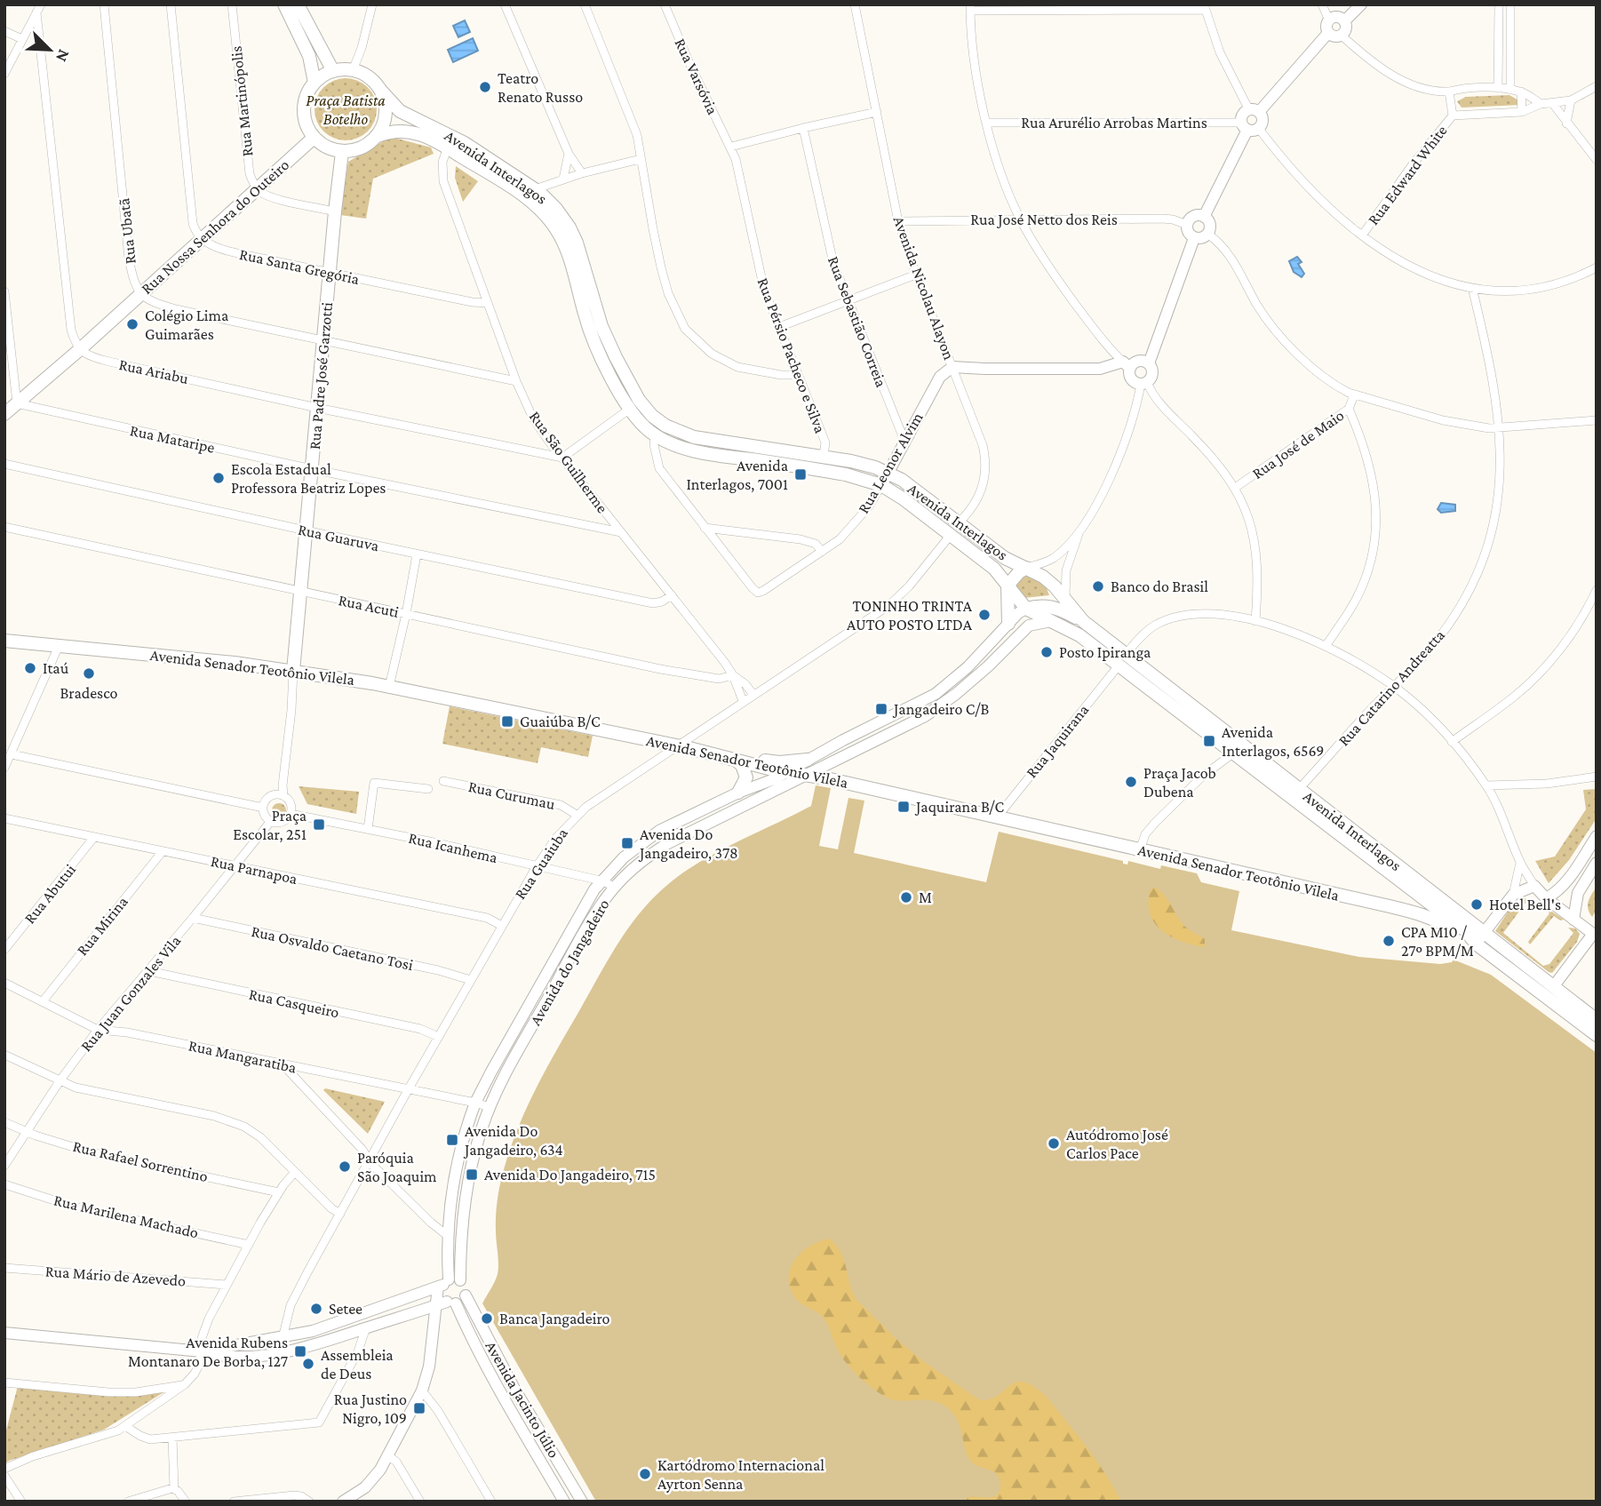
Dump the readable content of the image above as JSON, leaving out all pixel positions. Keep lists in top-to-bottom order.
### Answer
{
  "streets": {
    "main road": [
      "Avenida Interlagos",
      "Rua Nossa Senhora do Outeiro",
      "Rua Padre José Garzotti",
      "Avenida Senador Teotônio Vilela"
    ],
    "street": [
      "Rua Varsóvia",
      "Rua Martinópolis",
      "Rua Arurélio Arrobas Martins",
      "Rua Edward White",
      "Rua José Netto dos Reis",
      "Rua Ubatã",
      "Rua Santa Gregória",
      "Avenida Nicolau Alayon",
      "Rua Sebastião Correia",
      "Rua Pérsio Pacheco e Silva",
      "Rua Ariabu",
      "Rua Mataripe",
      "Rua José de Maio",
      "Rua São Guilherme",
      "Rua Leonor Alvim",
      "Rua Guaruva",
      "Rua Acuti",
      "Rua Catarino Andreatta",
      "Rua Jaquirana",
      "Rua Curumau",
      "Rua Icanhema",
      "Rua Guaiuba",
      "Rua Parnapoa",
      "Rua Abutui",
      "Rua Mirina",
      "Rua Osvaldo Caetano Tosi",
      "Avenida do Jangadeiro",
      "Rua Juan Gonzales Vila",
      "Rua Casqueiro",
      "Rua Mangaratiba",
      "Rua Rafael Sorrentino",
      "Rua Marilena Machado",
      "Rua Mário de Azevedo",
      "Avenida Jacinto Júlio"
    ]
  },
  "crossings": [
    ["Rua Varsóvia", "Rua Pérsio Pacheco e Silva"],
    ["Rua Martinópolis", "Rua Nossa Senhora do Outeiro"],
    ["Avenida Interlagos", "Rua Nossa Senhora do Outeiro"],
    ["Avenida Interlagos", "Avenida Nicolau Alayon"],
    ["Avenida Interlagos", "Rua Pérsio Pacheco e Silva"],
    ["Avenida Interlagos", "Rua Padre José Garzotti"],
    ["Avenida Interlagos", "Rua São Guilherme"],
    ["Avenida Interlagos", "Rua Leonor Alvim"],
    ["Avenida Interlagos", "Avenida Senador Teotônio Vilela"],
    ["Avenida Interlagos", "Rua Catarino Andreatta"],
    ["Avenida Interlagos", "Rua Jaquirana"],
    ["Avenida Interlagos", "Rua Guaiuba"],
    ["Avenida Interlagos", "Avenida do Jangadeiro"],
    ["Rua José Netto dos Reis", "Avenida Nicolau Alayon"],
    ["Rua Nossa Senhora do Outeiro", "Rua Ubatã"],
    ["Rua Nossa Senhora do Outeiro", "Rua Santa Gregória"],
    ["Rua Nossa Senhora do Outeiro", "Rua Ariabu"],
    ["Rua Nossa Senhora do Outeiro", "Rua Padre José Garzotti"],
    ["Rua Nossa Senhora do Outeiro", "Rua Mataripe"],
    ["Rua Santa Gregória", "Rua Padre José Garzotti"],
    ["Rua Santa Gregória", "Rua São Guilherme"],
    ["Avenida Nicolau Alayon", "Rua Leonor Alvim"],
    ["Rua Sebastião Correia", "Rua Leonor Alvim"],
    ["Rua Ariabu", "Rua Padre José Garzotti"],
    ["Rua Ariabu", "Rua São Guilherme"],
    ["Rua Padre José Garzotti", "Rua Mataripe"],
    ["Rua Padre José Garzotti", "Rua Guaruva"],
    ["Rua Padre José Garzotti", "Rua Acuti"],
    ["Rua Padre José Garzotti", "Avenida Senador Teotônio Vilela"],
    ["Rua Padre José Garzotti", "Rua Icanhema"],
    ["Rua Padre José Garzotti", "Rua Juan Gonzales Vila"],
    ["Rua Mataripe", "Rua São Guilherme"],
    ["Rua São Guilherme", "Rua Guaruva"],
    ["Rua São Guilherme", "Rua Acuti"],
    ["Rua São Guilherme", "Rua Guaiuba"],
    ["Avenida Senador Teotônio Vilela", "Rua Jaquirana"],
    ["Avenida Senador Teotônio Vilela", "Rua Guaiuba"],
    ["Avenida Senador Teotônio Vilela", "Avenida do Jangadeiro"],
    ["Rua Catarino Andreatta", "Rua Jaquirana"],
    ["Rua Curumau", "Rua Guaiuba"],
    ["Rua Icanhema", "Rua Guaiuba"],
    ["Rua Icanhema", "Avenida do Jangadeiro"],
    ["Rua Icanhema", "Rua Juan Gonzales Vila"],
    ["Rua Guaiuba", "Rua Parnapoa"],
    ["Rua Guaiuba", "Rua Osvaldo Caetano Tosi"],
    ["Rua Guaiuba", "Rua Casqueiro"],
    ["Rua Guaiuba", "Rua Mangaratiba"],
    ["Rua Parnapoa", "Rua Abutui"],
    ["Rua Parnapoa", "Rua Mirina"],
    ["Rua Parnapoa", "Rua Juan Gonzales Vila"],
    ["Rua Mirina", "Rua Mangaratiba"],
    ["Rua Osvaldo Caetano Tosi", "Rua Juan Gonzales Vila"],
    ["Avenida do Jangadeiro", "Rua Mangaratiba"],
    ["Avenida do Jangadeiro", "Avenida Jacinto Júlio"],
    ["Rua Juan Gonzales Vila", "Rua Casqueiro"],
    ["Rua Juan Gonzales Vila", "Rua Mangaratiba"],
    ["Rua Juan Gonzales Vila", "Rua Rafael Sorrentino"]
  ],
  "parks": ["Praça Batista Botelho"],
  "places": {
    "other": [
      "Teatro Renato Russo",
      "Colégio Lima Guimarães",
      "Escola Estadual Professora Beatriz Lopes",
      "Banco do Brasil",
      "TONINHO TRINTA AUTO POSTO LTDA",
      "Posto Ipiranga",
      "Itaú",
      "Bradesco",
      "Praça Jacob Dubena",
      "M",
      "Hotel Bell's",
      "CPA M10 / 27º BPM/M",
      "Autódromo José Carlos Pace",
      "Paróquia São Joaquim",
      "Setee",
      "Banca Jangadeiro",
      "Assembleia de Deus",
      "Kartódromo Internacional Ayrton Senna"
    ],
    "transit": [
      "Avenida Interlagos, 7001",
      "Jangadeiro C/B",
      "Guaiúba B/C",
      "Avenida Interlagos, 6569",
      "Jaquirana B/C",
      "Praça Escolar, 251",
      "Avenida Do Jangadeiro, 378",
      "Avenida Do Jangadeiro, 634",
      "Avenida Do Jangadeiro, 715",
      "Avenida Rubens Montanaro De Borba, 127",
      "Rua Justino Nigro, 109"
    ]
  },
  "north": "bottom right"
}
